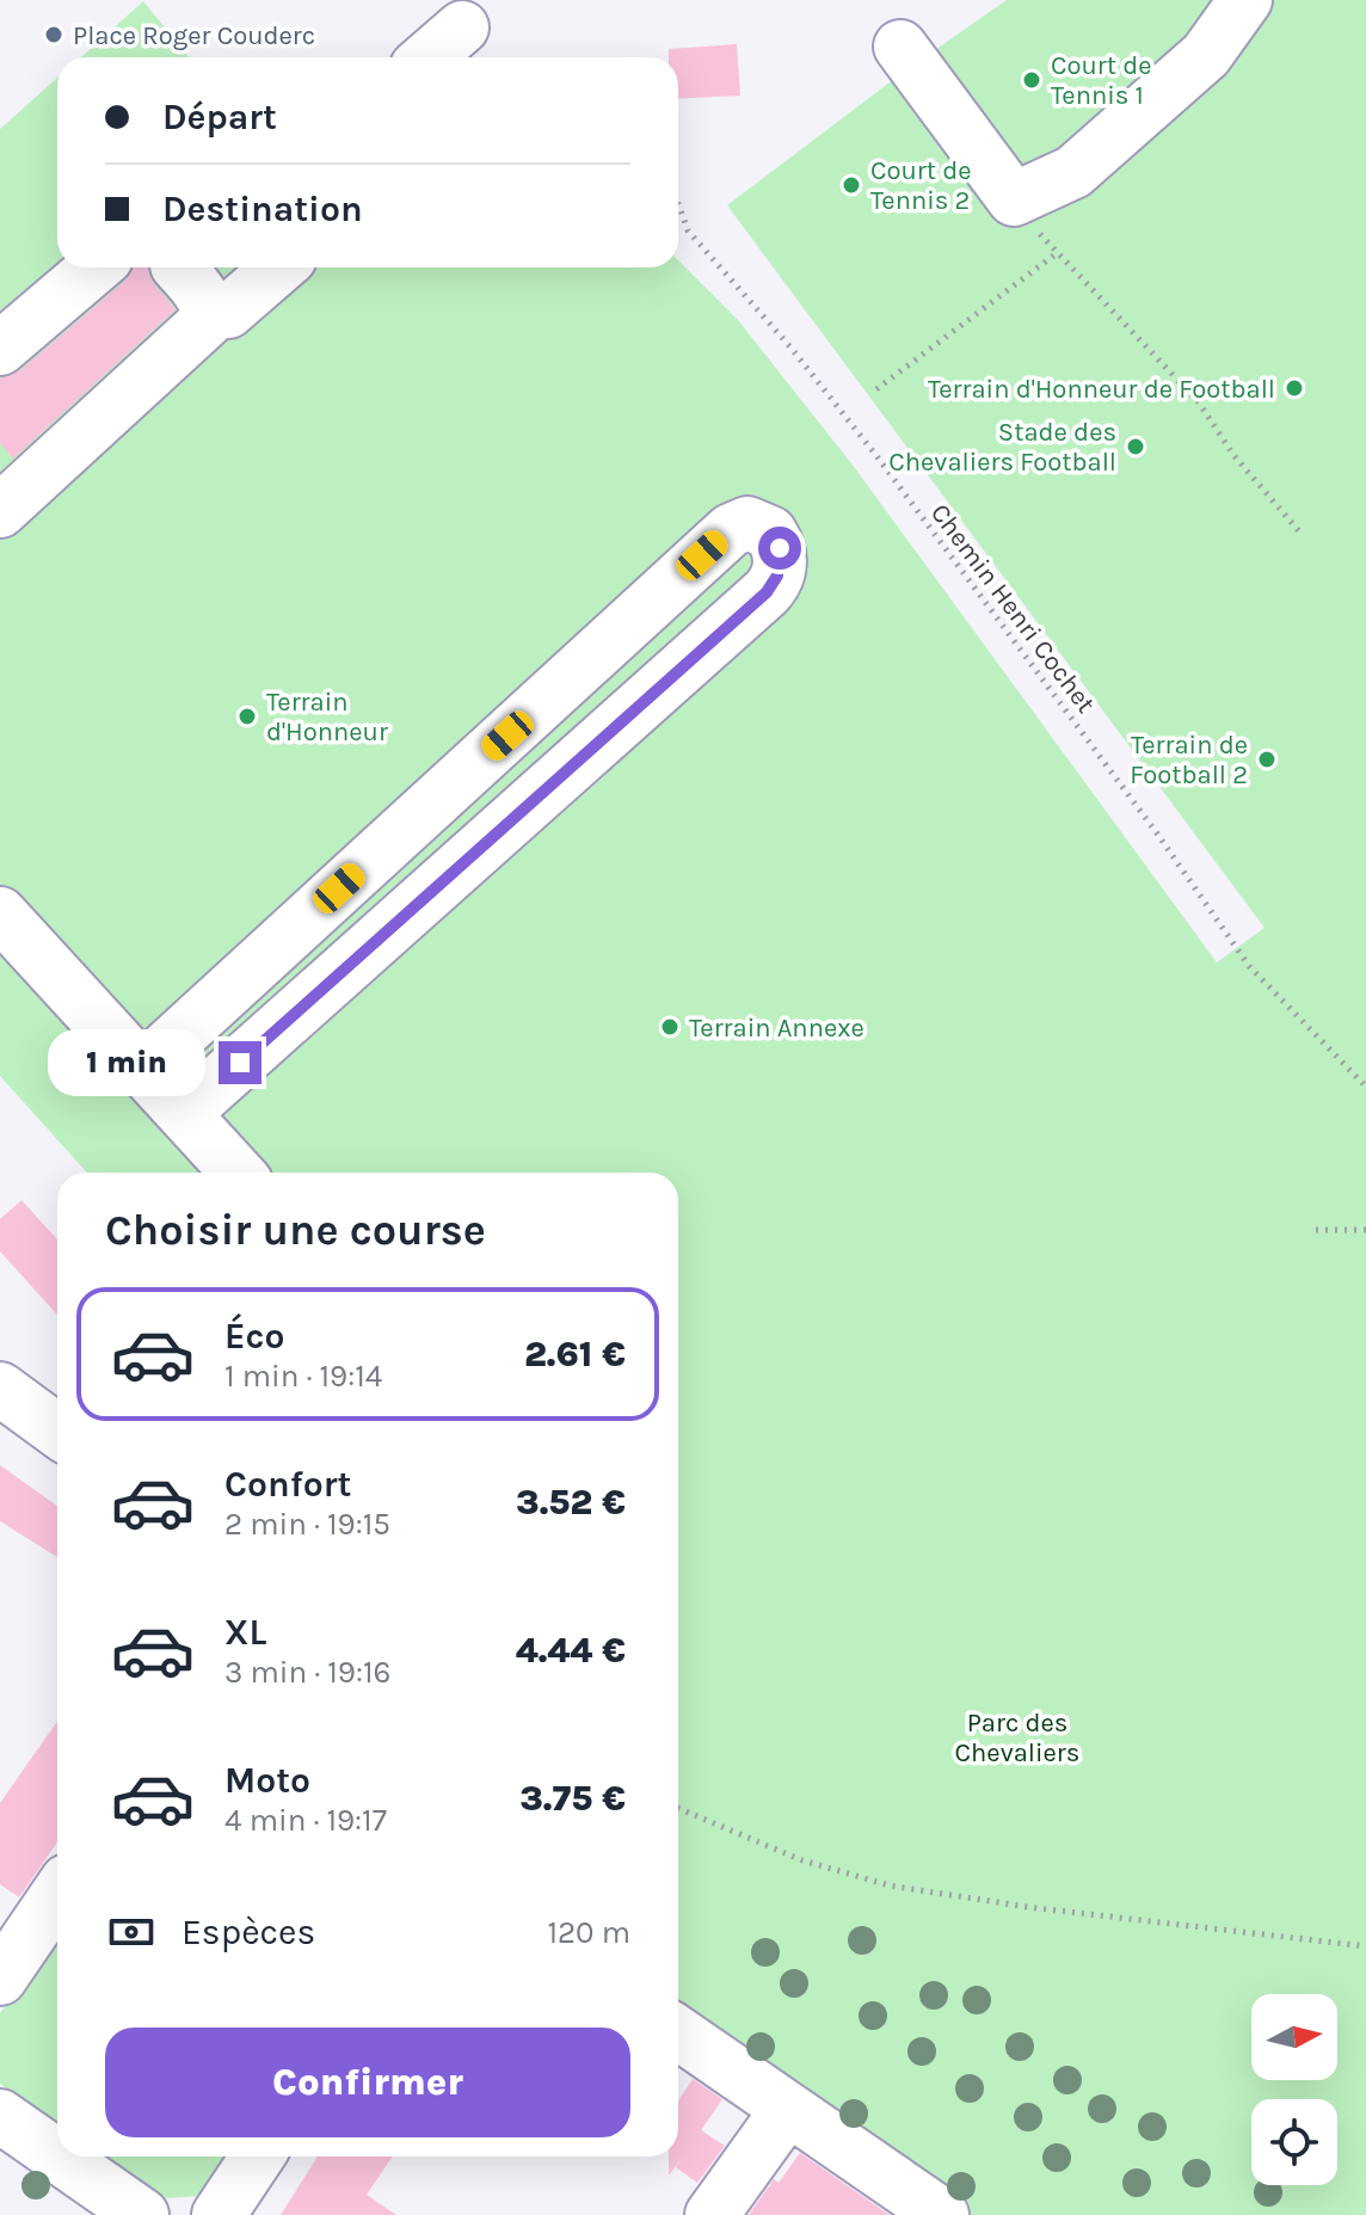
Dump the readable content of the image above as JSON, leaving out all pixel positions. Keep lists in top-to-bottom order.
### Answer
{
  "streets": {
    "path": ["Chemin Henri Cochet"]
  },
  "parks": ["Parc des Chevaliers"],
  "places": [
    "Place Roger Couderc",
    "Court de Tennis 1",
    "Court de Tennis 2",
    "Terrain d'Honneur de Football",
    "Stade des Chevaliers Football",
    "Terrain d'Honneur",
    "Terrain de Football 2",
    "Terrain Annexe"
  ],
  "north": "right",
  "page": {
    "banner": ["Départ", "Destination"],
    "bubble": "1 min",
    "heading": "Choisir une course",
    "list": [
      {
        "name": "Éco",
        "note": "1 min · 19:14",
        "value": "2.61 €"
      },
      {
        "name": "Confort",
        "note": "2 min · 19:15",
        "value": "3.52 €"
      },
      {
        "name": "XL",
        "note": "3 min · 19:16",
        "value": "4.44 €"
      },
      {
        "name": "Moto",
        "note": "4 min · 19:17",
        "value": "3.75 €"
      }
    ],
    "pay": ["Espèces", "120 m"],
    "buttons": "Confirmer"
  }
}
